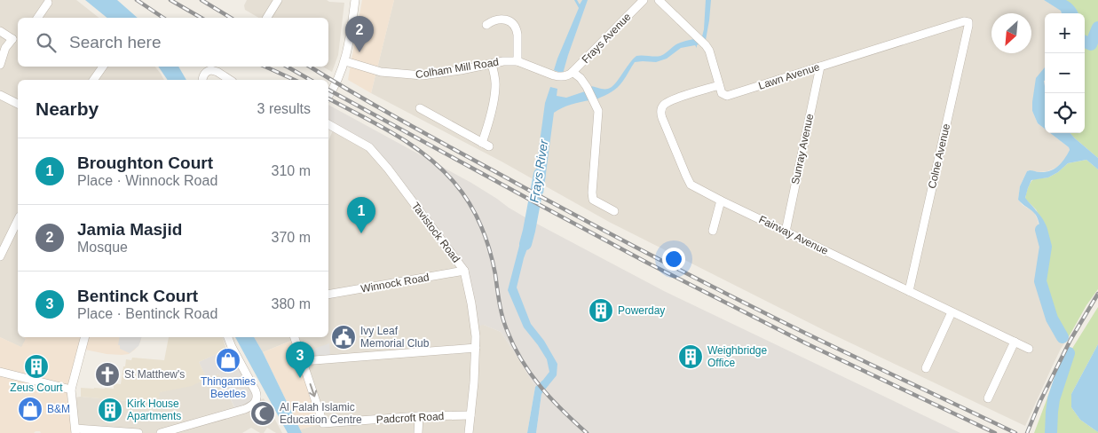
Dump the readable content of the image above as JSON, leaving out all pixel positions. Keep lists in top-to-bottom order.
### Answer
{
  "streets": {
    "street": [
      "Frays Avenue",
      "Colham Mill Road",
      "Lawn Avenue",
      "Sunray Avenue",
      "Colne Avenue",
      "Tavistock Road",
      "Fairway Avenue",
      "Winnock Road",
      "Padcroft Road"
    ]
  },
  "crossings": [
    ["Frays Avenue", "Colham Mill Road"],
    ["Lawn Avenue", "Sunray Avenue"],
    ["Lawn Avenue", "Colne Avenue"],
    ["Lawn Avenue", "Fairway Avenue"],
    ["Sunray Avenue", "Fairway Avenue"],
    ["Colne Avenue", "Fairway Avenue"],
    ["Tavistock Road", "Winnock Road"],
    ["Tavistock Road", "Padcroft Road"]
  ],
  "water": ["Frays River"],
  "places": {
    "building": [
      "Powerday",
      "Weighbridge Office",
      "Zeus Court",
      "Kirk House Apartments"
    ],
    "public building": ["Ivy Leaf Memorial Club"],
    "shop": ["Thingamies Beetles", "B&M"],
    "church": ["St Matthew's"],
    "mosque": ["Al Falah Islamic Education Centre"]
  },
  "north": "bottom left",
  "page": {
    "map_buttons": ["+", "−"],
    "pins": ["2", "1", "3"],
    "search": "Search here",
    "heading": ["Nearby", "3 results"],
    "list": [
      {
        "mark": "1",
        "name": "Broughton Court",
        "note": "Place · Winnock Road",
        "value": "310 m"
      },
      {
        "mark": "2",
        "name": "Jamia Masjid",
        "note": "Mosque",
        "value": "370 m"
      },
      {
        "mark": "3",
        "name": "Bentinck Court",
        "note": "Place · Bentinck Road",
        "value": "380 m"
      }
    ]
  }
}
